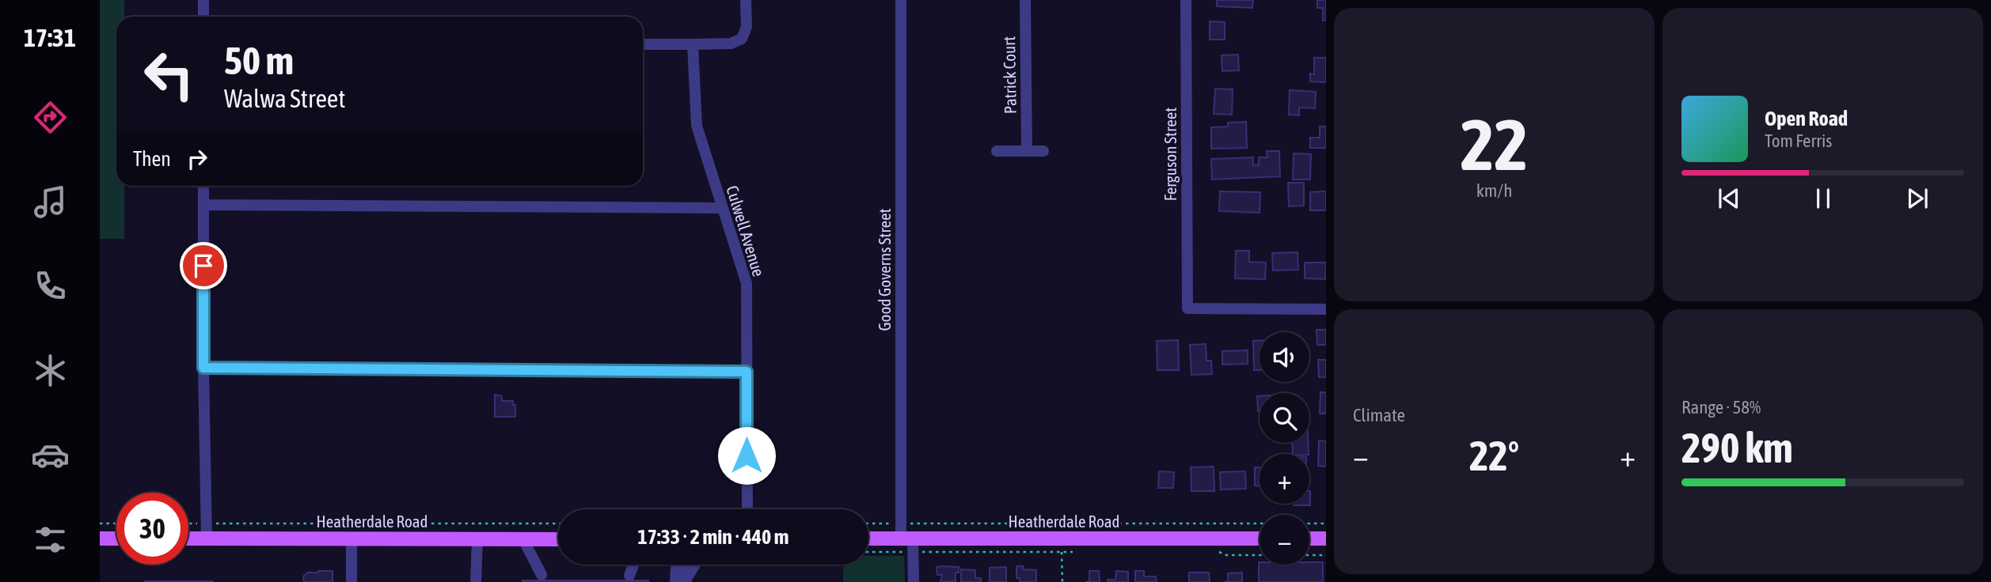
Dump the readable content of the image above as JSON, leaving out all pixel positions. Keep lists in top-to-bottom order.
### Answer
{
  "streets": {
    "main road": ["Heatherdale Road"],
    "street": [
      "Patrick Court",
      "Ferguson Street",
      "Culwell Avenue",
      "Good Governs Street"
    ]
  },
  "crossings": [
    ["Good Governs Street", "Heatherdale Road"]
  ],
  "page": {
    "tabs": "17:31",
    "tile": [
      ["22", "km/h"],
      "Climate",
      ["Range · 58%", "290 km"]
    ],
    "turn": ["50 m", "Walwa Street"],
    "song": ["Open Road", "Tom Ferris"],
    "then": "Then",
    "map_buttons": ["+", "−"],
    "heat": ["−", "22°", "+"],
    "limit": "30",
    "trip": "17:33 · 2 min · 440 m"
  }
}
